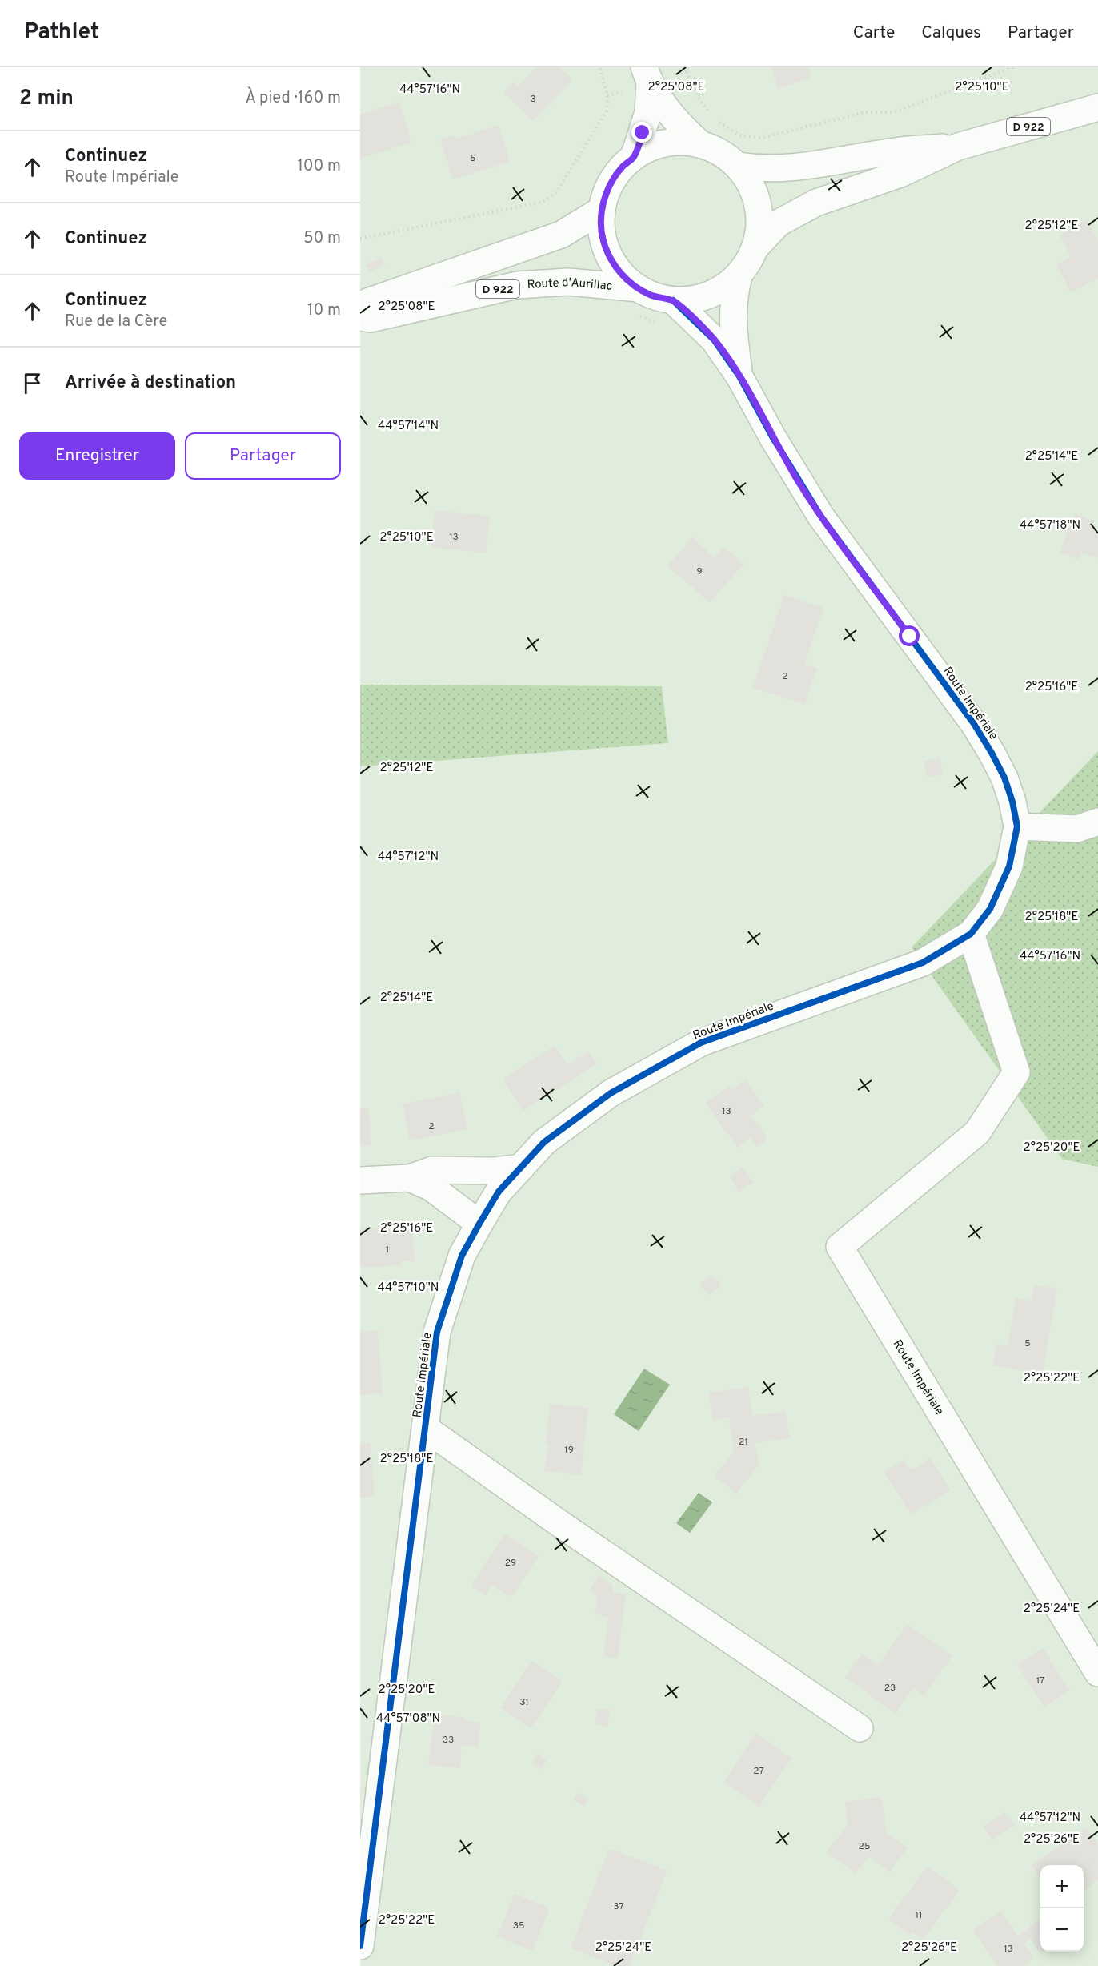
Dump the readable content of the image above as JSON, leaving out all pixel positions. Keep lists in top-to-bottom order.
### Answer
{
  "streets": {
    "street": ["D 922", "Route d'Aurillac", "Route Impériale"]
  },
  "crossings": [
    ["D 922", "Route d'Aurillac"],
    ["D 922", "Route Impériale"],
    ["Route d'Aurillac", "Route Impériale"]
  ],
  "house_numbers": [
    "3",
    "5",
    "13",
    "9",
    "2",
    "13",
    "2",
    "1",
    "5",
    "21",
    "19",
    "29",
    "17",
    "23",
    "31",
    "33",
    "27",
    "25",
    "37",
    "11",
    "35",
    "13"
  ],
  "page": {
    "header": "Pathlet",
    "nav": ["Carte", "Calques", "Partager"],
    "heading": ["2 min", "À pied · 160 m"],
    "list": [
      ["Continuez", "Route Impériale", "100 m"],
      ["Continuez", "50 m"],
      ["Continuez", "Rue de la Cère", "10 m"],
      "Arrivée à destination"
    ],
    "buttons": ["Enregistrer", "Partager"],
    "map_buttons": ["+", "−"]
  },
  "coordinates": [
    "2°25'10\"E",
    "2°25'08\"E",
    "44°57'16\"N",
    "2°25'12\"E",
    "44°57'14\"N",
    "2°25'14\"E",
    "44°57'18\"N",
    "2°25'16\"E",
    "44°57'12\"N",
    "2°25'18\"E",
    "2°25'20\"E",
    "44°57'10\"N",
    "2°25'22\"E",
    "2°25'24\"E",
    "44°57'08\"N",
    "2°25'26\"E"
  ]
}
